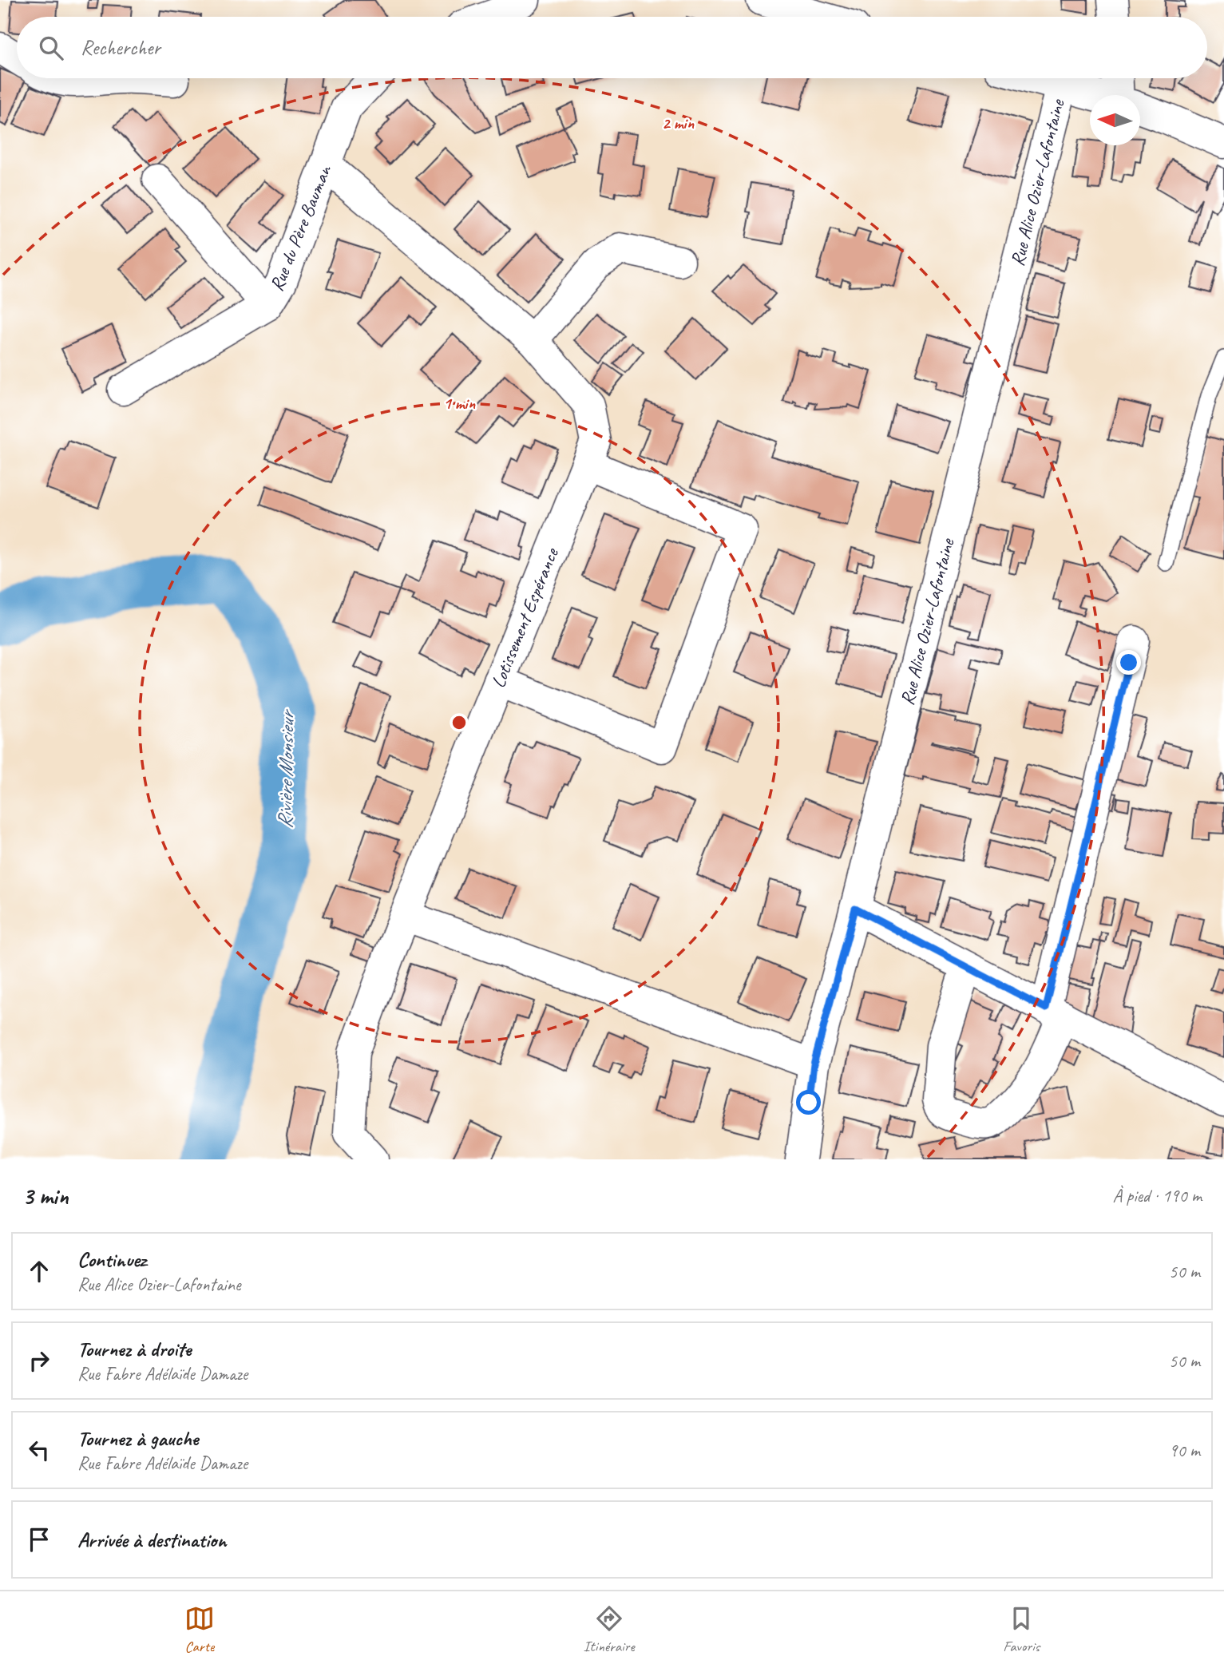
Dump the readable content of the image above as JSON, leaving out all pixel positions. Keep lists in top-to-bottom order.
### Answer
{
  "streets": {
    "street": ["Rue Alice Ozier-Lafontaine", "Rue du Père Bauman", "Lotissement Espérance"]
  },
  "crossings": [
    ["Rue du Père Bauman", "Lotissement Espérance"]
  ],
  "water": ["Rivière Monsieur"],
  "north": "left",
  "page": {
    "search": "Rechercher",
    "heading": ["3 min", "À pied · 190 m"],
    "list": [
      ["Continuez", "Rue Alice Ozier-Lafontaine", "50 m"],
      ["Tournez à droite", "Rue Fabre Adélaïde Damaze", "50 m"],
      ["Tournez à gauche", "Rue Fabre Adélaïde Damaze", "90 m"],
      "Arrivée à destination"
    ],
    "nav": ["Carte", "Itinéraire", "Favoris"]
  },
  "rings": ["2 min", "1 min"]
}
